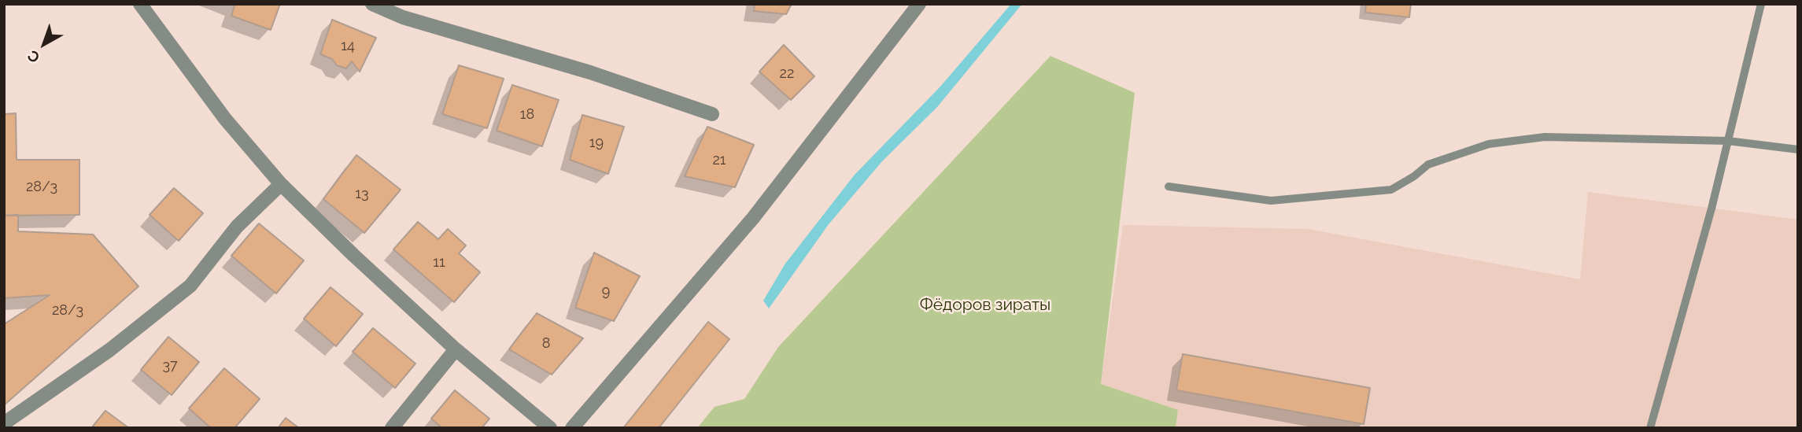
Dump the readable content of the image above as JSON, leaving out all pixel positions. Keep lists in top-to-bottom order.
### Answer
{
  "parks": ["Фёдоров зираты"],
  "house_numbers": [
    "14",
    "22",
    "18",
    "19",
    "21",
    "28/3",
    "13",
    "11",
    "9",
    "28/3",
    "8",
    "37"
  ],
  "north": "bottom left"
}
